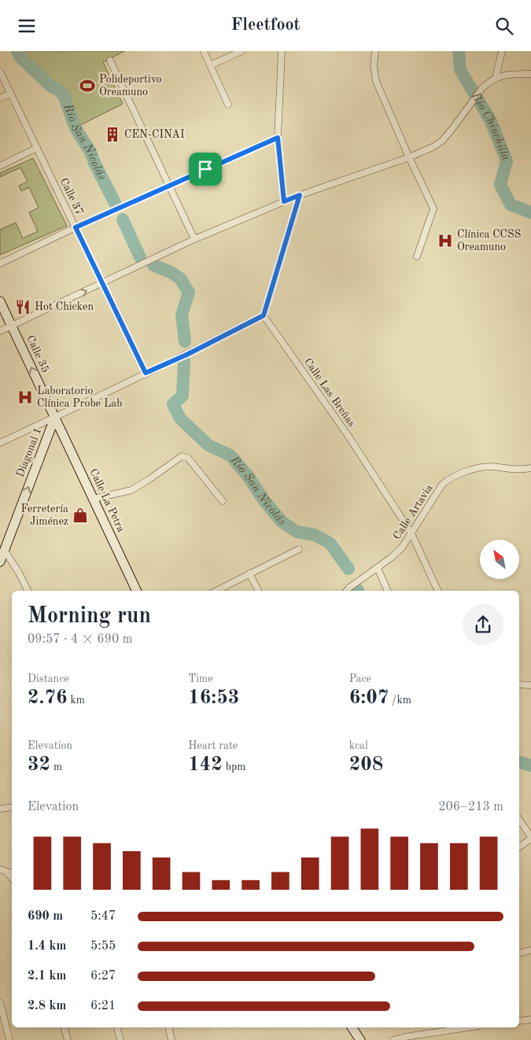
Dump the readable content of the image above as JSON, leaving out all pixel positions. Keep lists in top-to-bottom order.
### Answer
{
  "streets": {
    "main road": ["Calle 35", "Diagonal 1", "Calle La Petra"],
    "street": ["Calle 37", "Calle Las Breñas", "Calle Artavia"]
  },
  "crossings": [
    ["Calle 35", "Diagonal 1"],
    ["Calle 35", "Calle La Petra"],
    ["Calle Las Breñas", "Calle Artavia"],
    ["Diagonal 1", "Calle La Petra"]
  ],
  "one_way": ["Calle 35", "Diagonal 1"],
  "water": ["Río Chinchilla", "Río San Nicolás"],
  "places": {
    "sports": ["Polideportivo Oreamuno"],
    "building": ["CEN-CINAI"],
    "hospital": ["Clínica CCSS Oreamuno", "Laboratorio Clínica Probe Lab"],
    "restaurant": ["Hot Chicken"],
    "shop": ["Ferretería Jiménez"]
  },
  "north": "top left",
  "page": {
    "header": "Fleetfoot",
    "heading": ["Morning run", "09:57 · 4 × 690 m"],
    "stats": [
      ["Distance", "2.76 km"],
      ["Time", "16:53"],
      ["Pace", "6:07 /km"],
      ["Elevation", "32 m"],
      ["Heart rate", "142 bpm"],
      ["kcal", "208"]
    ],
    "chart": ["Elevation", "206–213 m"],
    "list": [
      {
        "name": "690 m",
        "note": "5:47"
      },
      {
        "name": "1.4 km",
        "note": "5:55"
      },
      {
        "name": "2.1 km",
        "note": "6:27"
      },
      {
        "name": "2.8 km",
        "note": "6:21"
      }
    ]
  }
}
